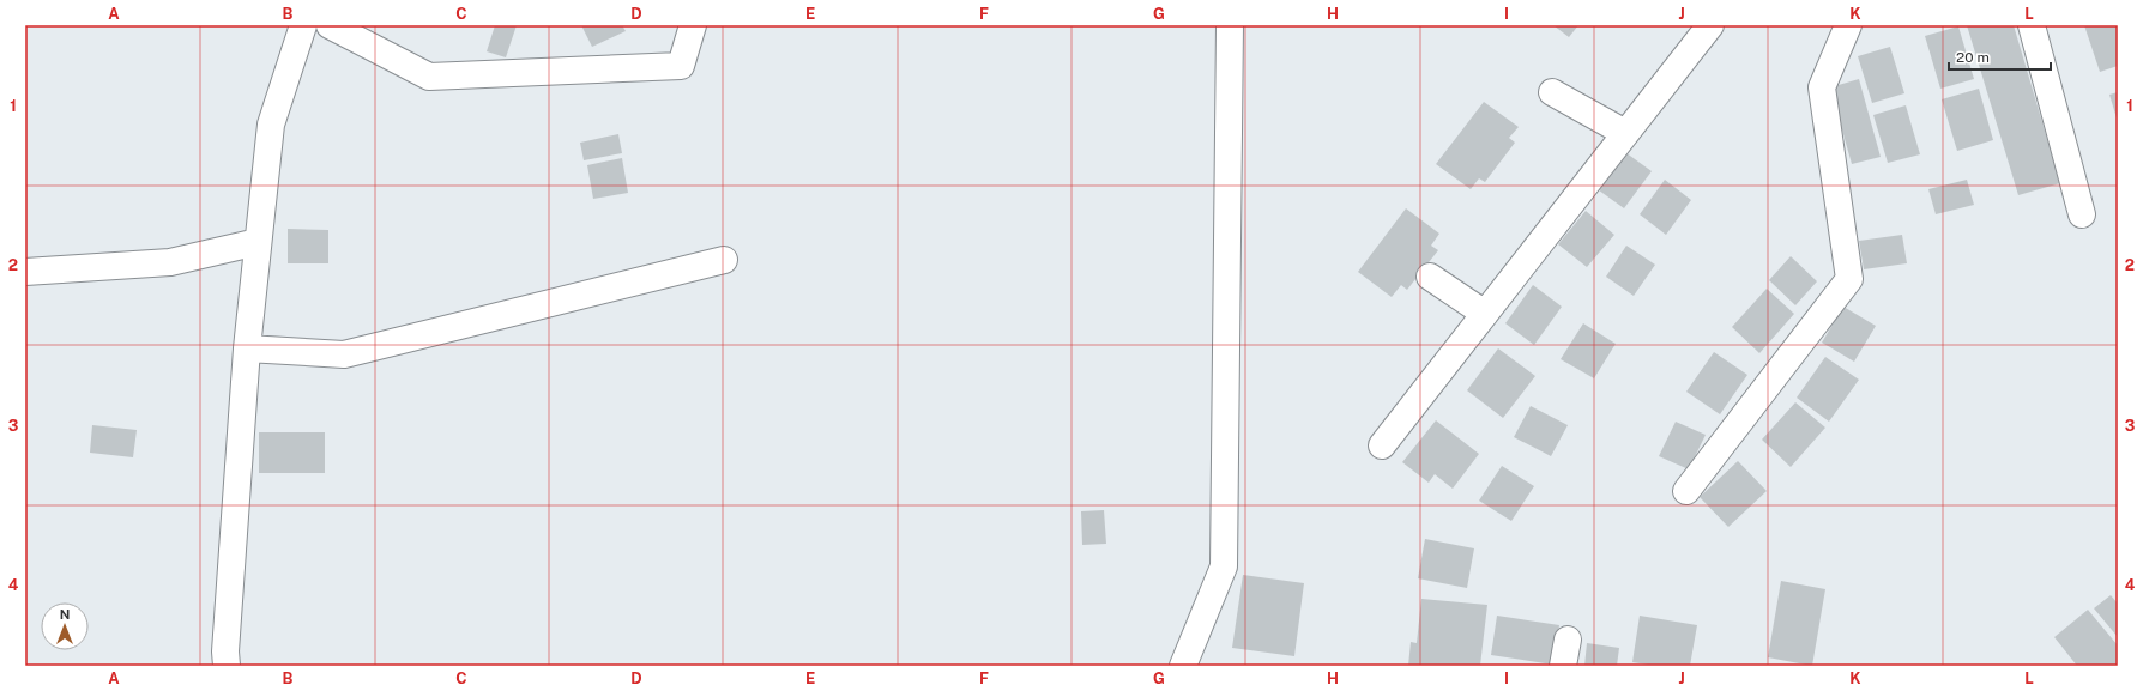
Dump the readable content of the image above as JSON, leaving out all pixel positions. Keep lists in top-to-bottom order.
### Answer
{
  "scale_bar": "20 m",
  "north": "top",
  "grid": {
    "columns": [
      "A",
      "B",
      "C",
      "D",
      "E",
      "F",
      "G",
      "H",
      "I",
      "J",
      "K",
      "L"
    ],
    "rows": [
      "1",
      "2",
      "3",
      "4"
    ]
  }
}
